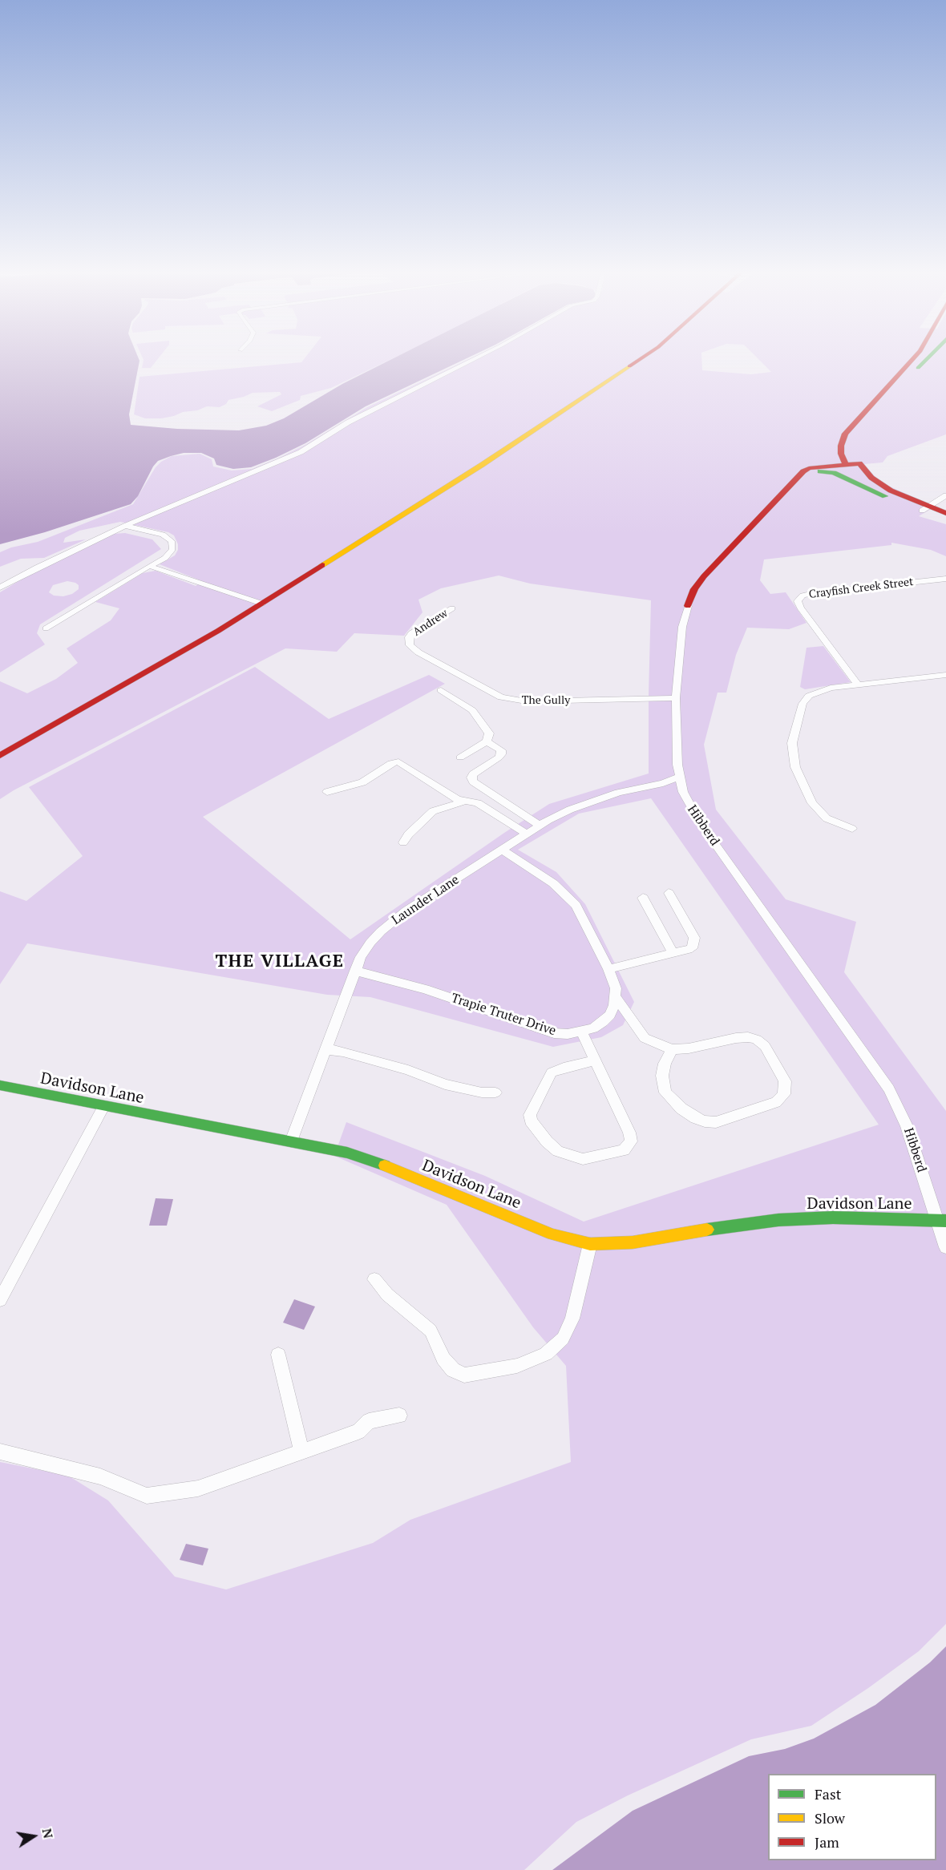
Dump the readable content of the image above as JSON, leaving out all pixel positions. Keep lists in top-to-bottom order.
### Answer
{
  "streets": {
    "street": [
      "Crayfish Creek Street",
      "Andrew",
      "The Gully",
      "Hibberd",
      "Launder Lane",
      "Trapie Truter Drive",
      "Davidson Lane"
    ]
  },
  "crossings": [
    ["Andrew", "The Gully"],
    ["The Gully", "Hibberd"],
    ["Hibberd", "Launder Lane"],
    ["Hibberd", "Davidson Lane"],
    ["Launder Lane", "Trapie Truter Drive"],
    ["Launder Lane", "Davidson Lane"]
  ],
  "districts": ["THE VILLAGE"],
  "legend": ["Fast", "Slow", "Jam"],
  "north": "right"
}
